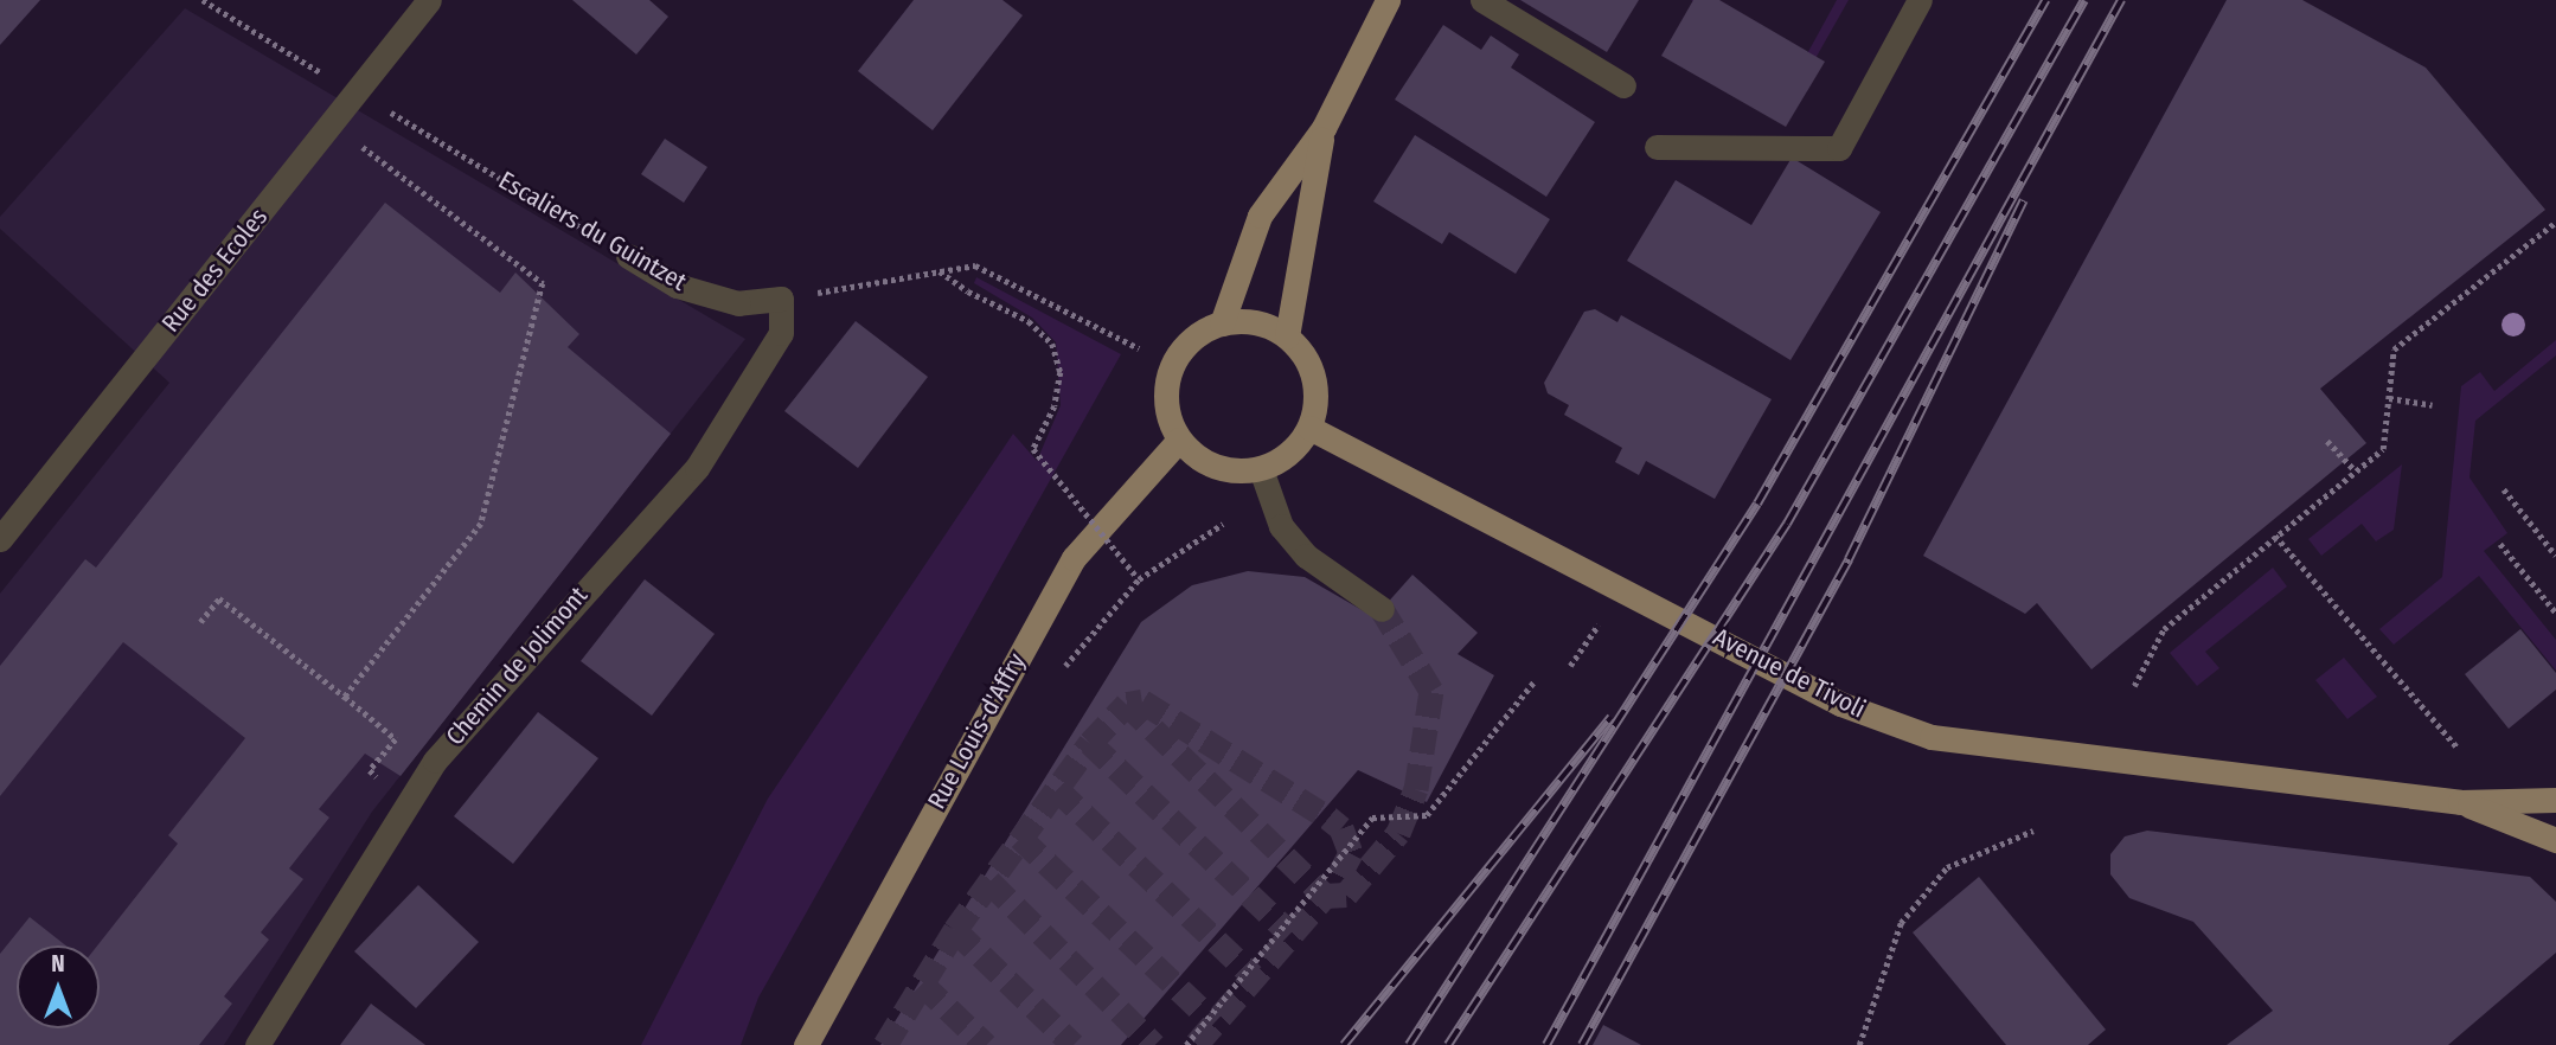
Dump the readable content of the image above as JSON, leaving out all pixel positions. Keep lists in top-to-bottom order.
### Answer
{
  "streets": {
    "main road": ["Avenue de Tivoli", "Rue Louis-d'Affry"],
    "street": ["Escaliers du Guintzet", "Rue des Ecoles", "Chemin de Jolimont"]
  },
  "crossings": [
    ["Escaliers du Guintzet", "Chemin de Jolimont"],
    ["Avenue de Tivoli", "Rue Louis-d'Affry"]
  ],
  "north": "top"
}
